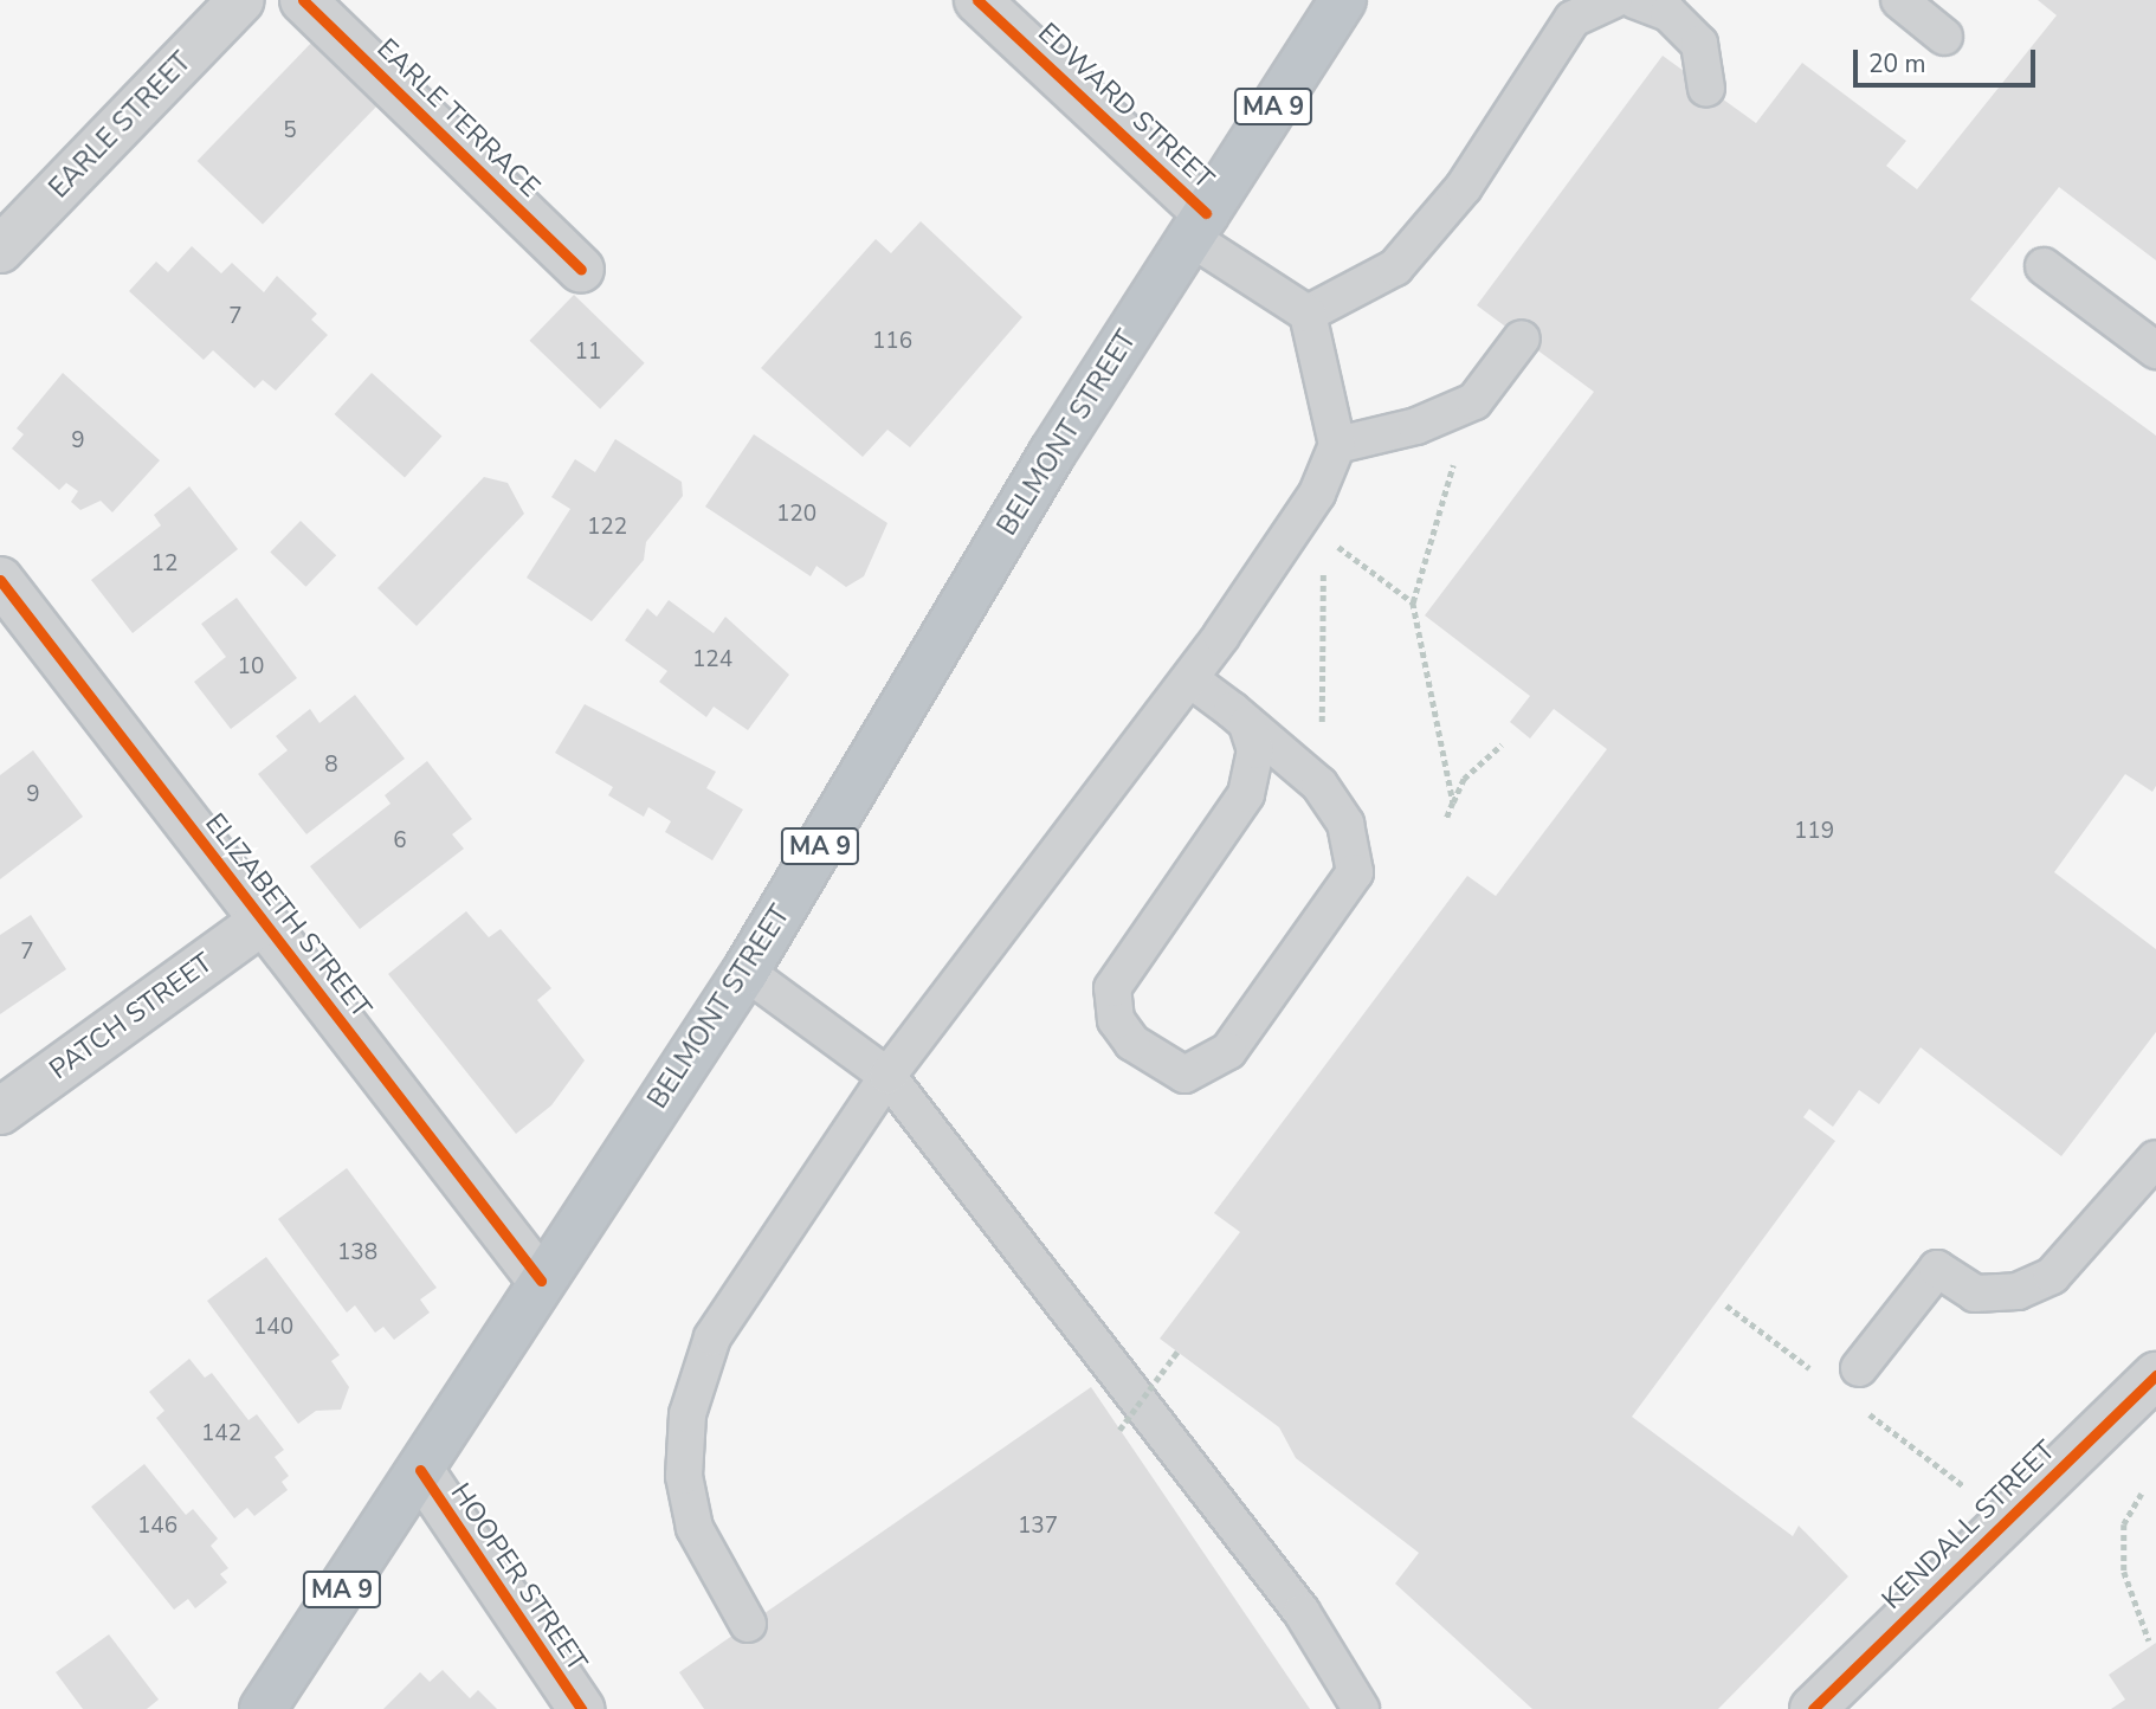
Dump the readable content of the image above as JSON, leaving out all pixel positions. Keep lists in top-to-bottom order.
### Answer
{
  "streets": {
    "highway": ["MA 9", "BELMONT STREET"],
    "street": [
      "EDWARD STREET",
      "EARLE TERRACE",
      "EARLE STREET",
      "ELIZABETH STREET",
      "PATCH STREET",
      "KENDALL STREET",
      "HOOPER STREET"
    ]
  },
  "crossings": [
    ["EDWARD STREET", "BELMONT STREET"],
    ["BELMONT STREET", "ELIZABETH STREET"],
    ["BELMONT STREET", "HOOPER STREET"],
    ["ELIZABETH STREET", "PATCH STREET"]
  ],
  "house_numbers": [
    "5",
    "7",
    "116",
    "11",
    "9",
    "120",
    "122",
    "12",
    "124",
    "10",
    "8",
    "9",
    "119",
    "6",
    "7",
    "138",
    "140",
    "142",
    "146",
    "137"
  ],
  "scale_bar": "20 m"
}
